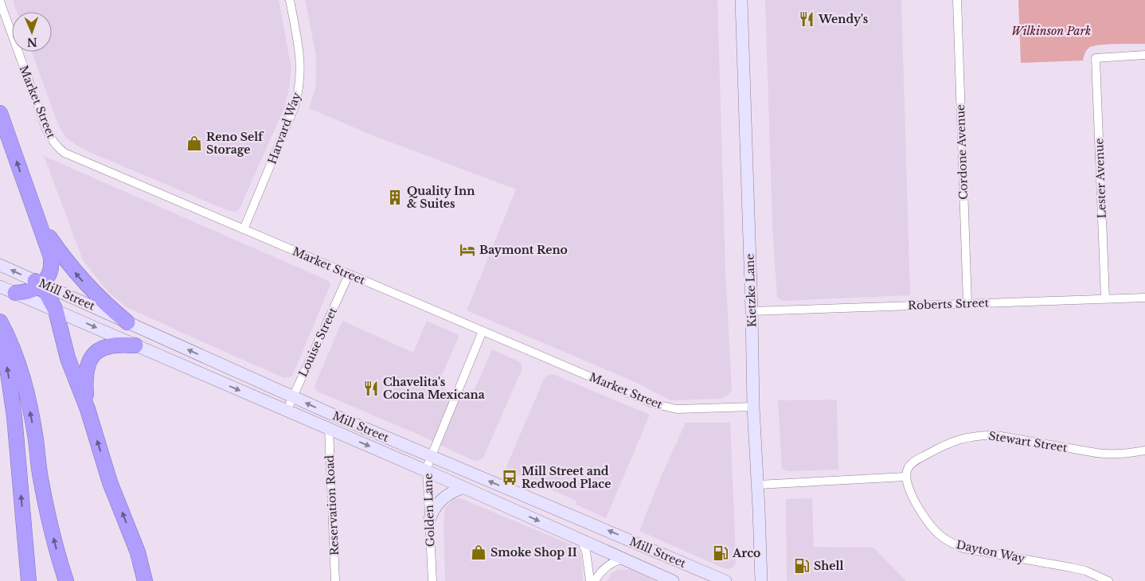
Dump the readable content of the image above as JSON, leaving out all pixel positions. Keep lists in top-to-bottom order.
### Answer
{
  "streets": {
    "main road": ["Kietzke Lane", "Mill Street"],
    "street": [
      "Market Street",
      "Harvard Way",
      "Cordone Avenue",
      "Lester Avenue",
      "Roberts Street",
      "Louise Street",
      "Stewart Street",
      "Reservation Road",
      "Golden Lane",
      "Dayton Way"
    ]
  },
  "crossings": [
    ["Market Street", "Harvard Way"],
    ["Market Street", "Kietzke Lane"],
    ["Market Street", "Louise Street"],
    ["Market Street", "Golden Lane"],
    ["Cordone Avenue", "Roberts Street"],
    ["Lester Avenue", "Roberts Street"],
    ["Kietzke Lane", "Roberts Street"],
    ["Mill Street", "Louise Street"],
    ["Mill Street", "Reservation Road"],
    ["Mill Street", "Golden Lane"],
    ["Stewart Street", "Dayton Way"]
  ],
  "parks": ["Wilkinson Park"],
  "places": {
    "restaurant": ["Wendy's", "Chavelita's Cocina Mexicana"],
    "shop": ["Reno Self Storage", "Smoke Shop II"],
    "building": ["Quality Inn & Suites"],
    "hotel": ["Baymont Reno"],
    "bus stop": ["Mill Street and Redwood Place"],
    "fuel station": ["Arco", "Shell"]
  },
  "north": "bottom"
}
